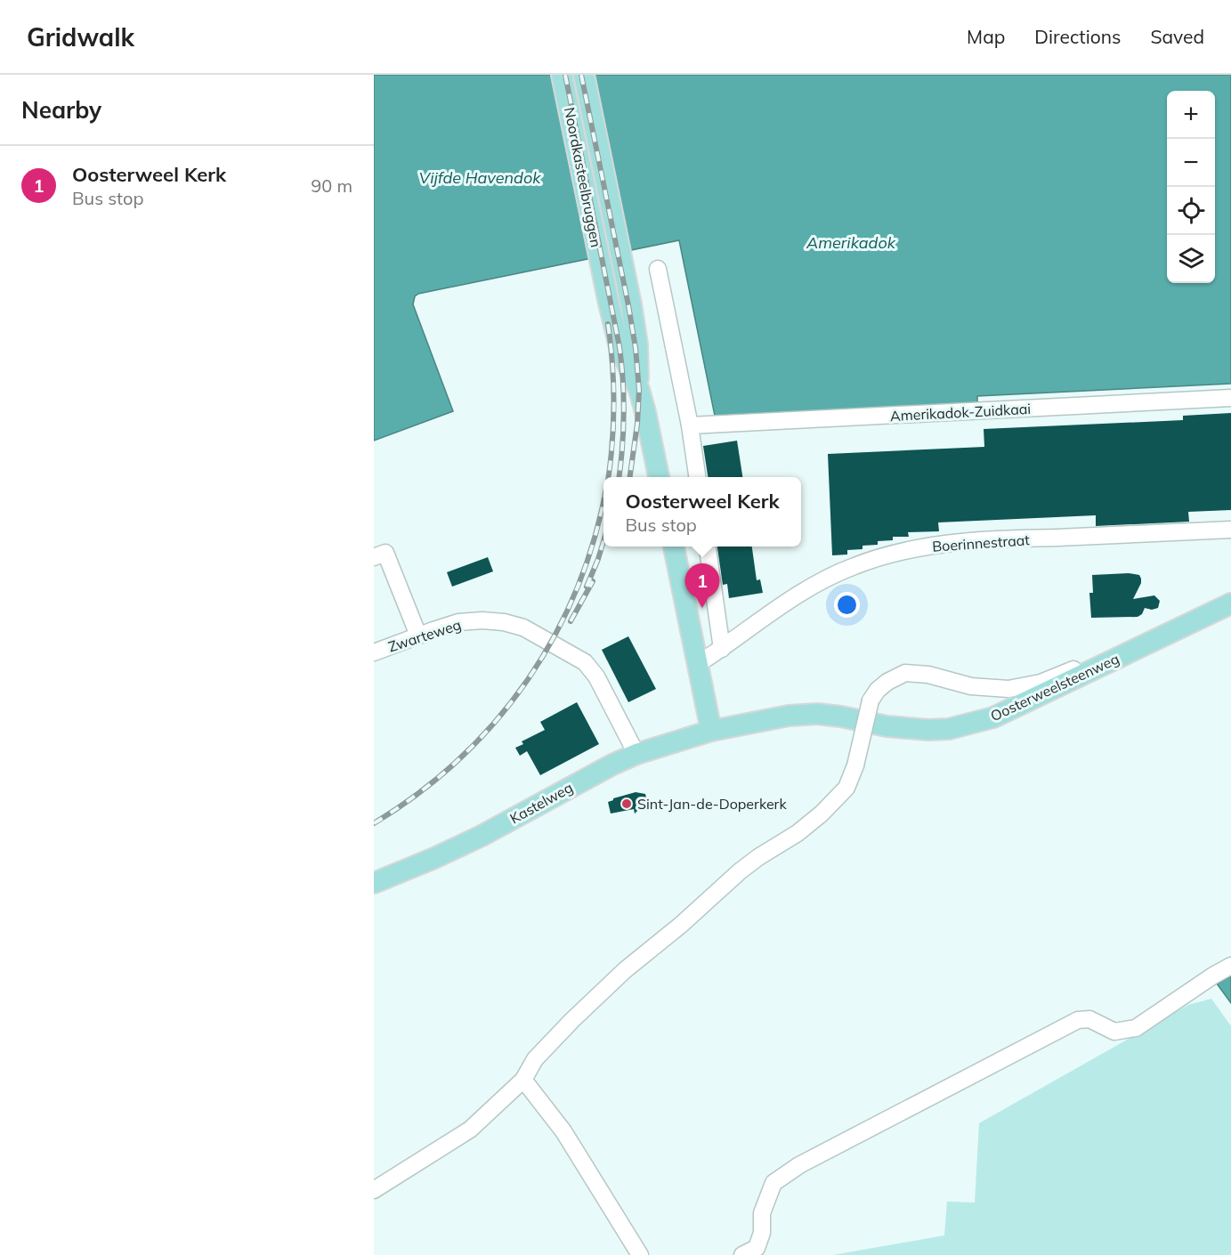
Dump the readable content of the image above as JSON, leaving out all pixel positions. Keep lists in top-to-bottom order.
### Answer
{
  "streets": {
    "main road": ["Noordkasteelbruggen", "Oosterweelsteenweg", "Kastelweg"],
    "street": ["Amerikadok-Zuidkaai", "Boerinnestraat", "Zwarteweg"]
  },
  "crossings": [
    ["Zwarteweg", "Kastelweg"],
    ["Oosterweelsteenweg", "Kastelweg"]
  ],
  "water": ["Vijfde Havendok", "Amerikadok"],
  "places": ["Sint-Jan-de-Doperkerk"],
  "page": {
    "header": "Gridwalk",
    "nav": ["Map", "Directions", "Saved"],
    "heading": "Nearby",
    "map_buttons": ["+", "−"],
    "list": [
      {
        "mark": "1",
        "name": "Oosterweel Kerk",
        "note": "Bus stop",
        "value": "90 m"
      }
    ],
    "popup": ["Oosterweel Kerk", "Bus stop"],
    "pins": "1"
  }
}
